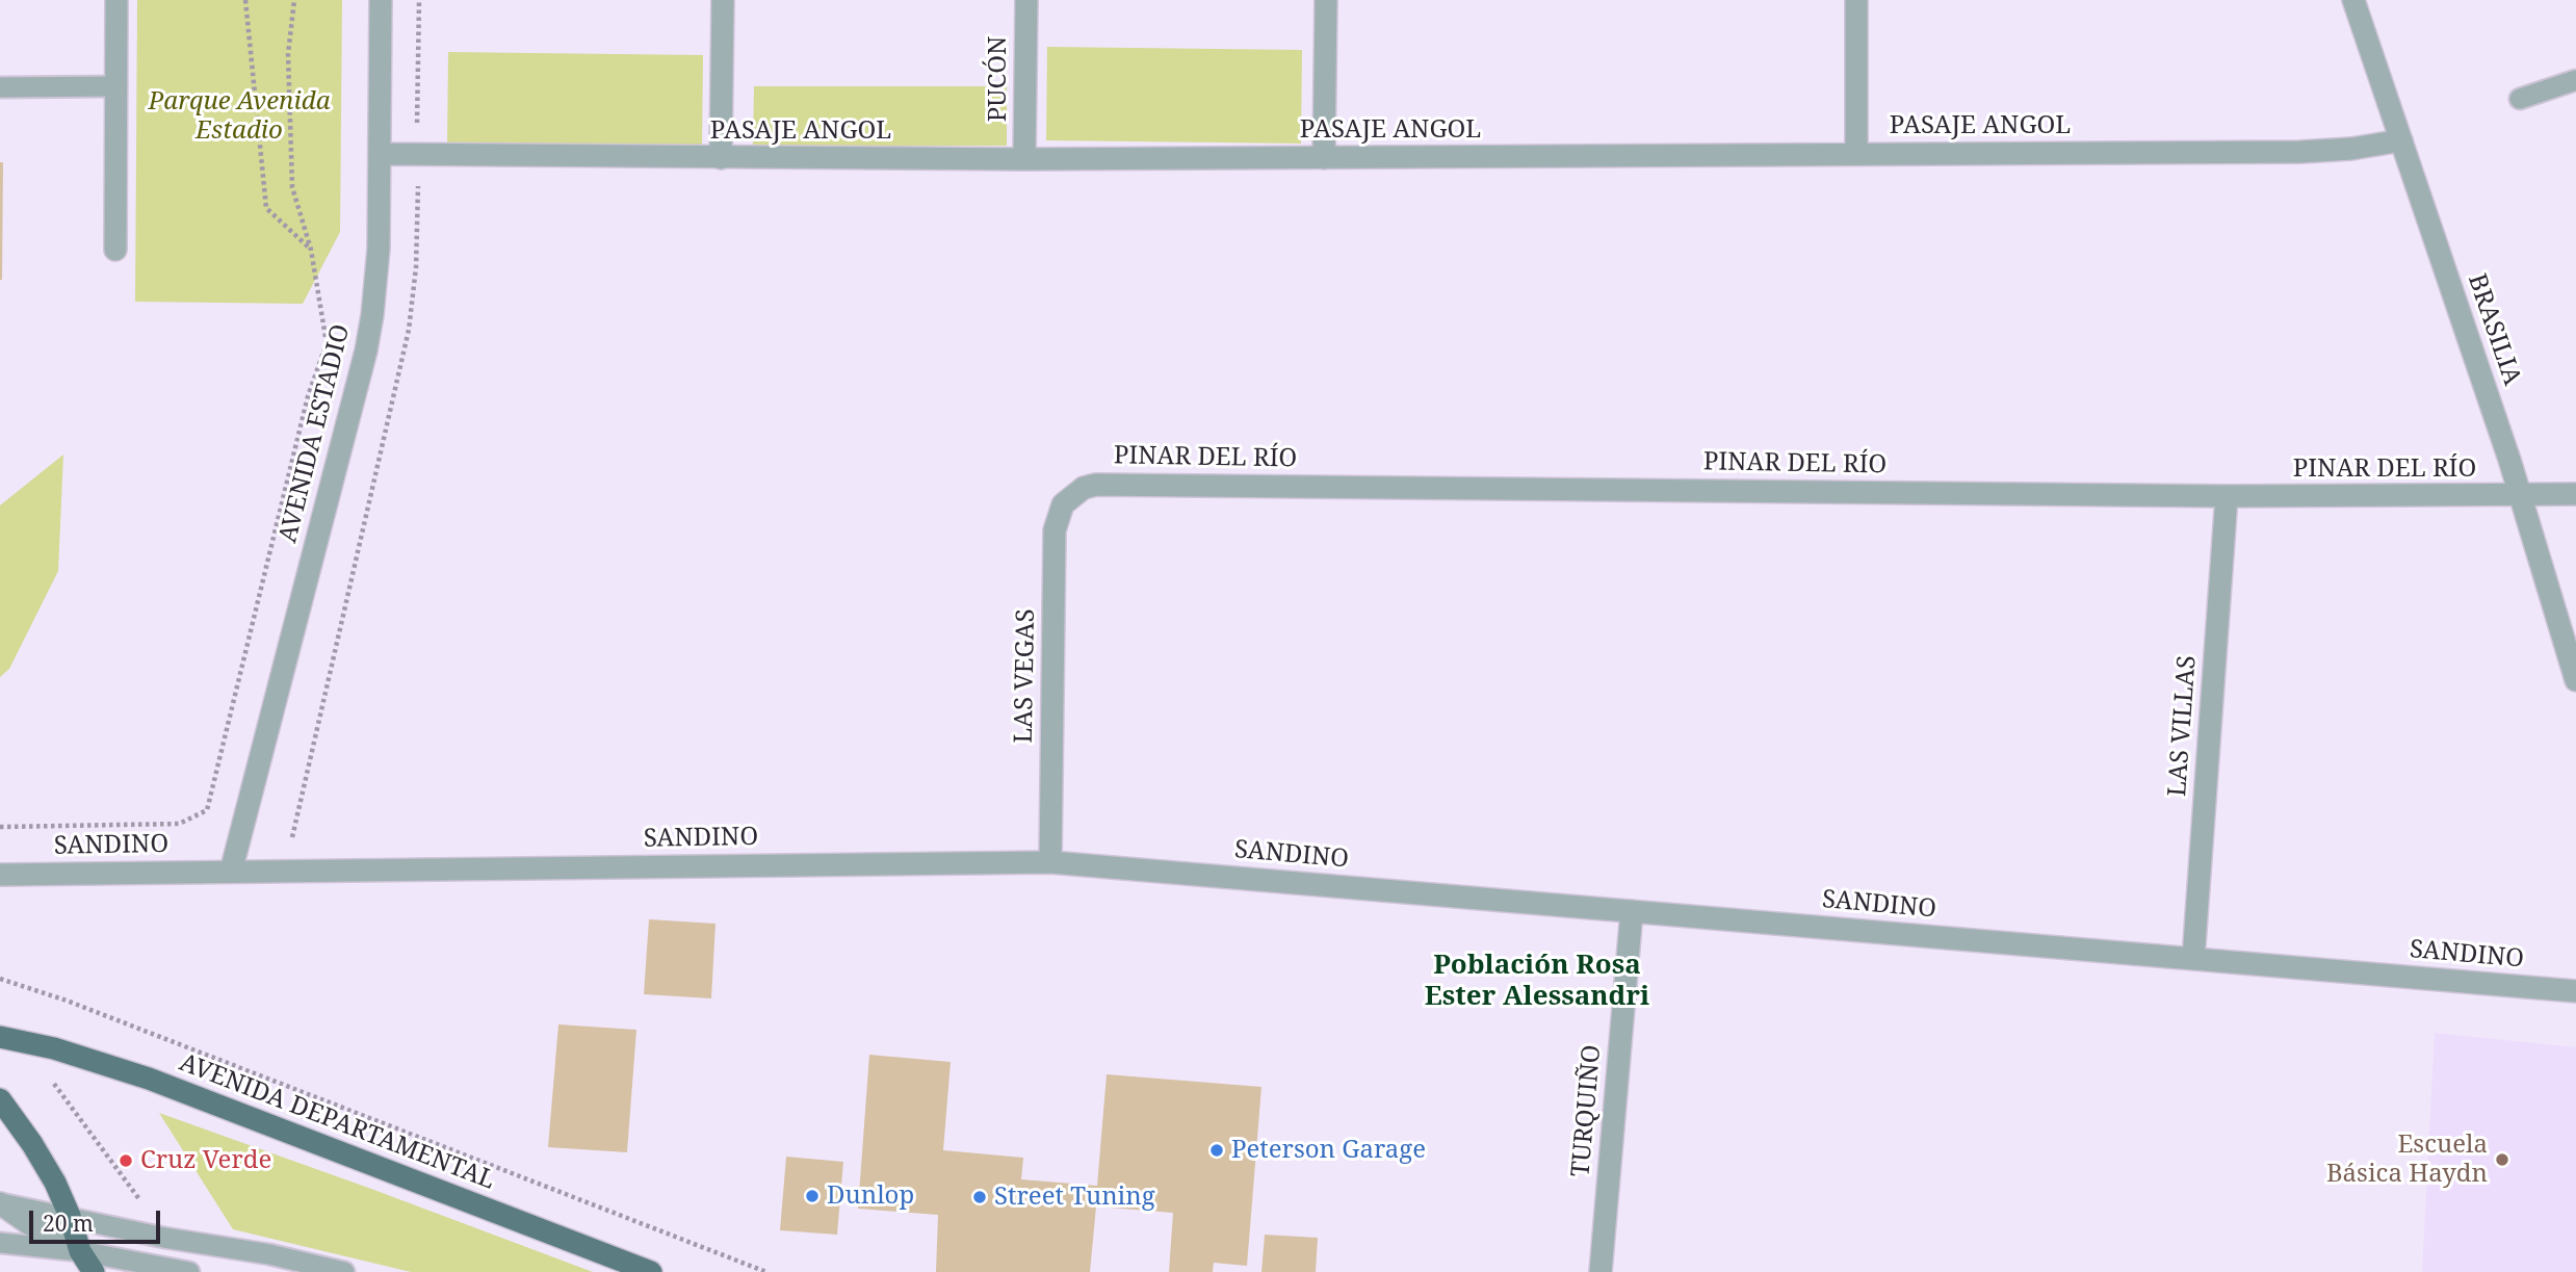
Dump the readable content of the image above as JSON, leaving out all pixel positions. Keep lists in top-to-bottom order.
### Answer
{
  "streets": {
    "main road": ["AVENIDA DEPARTAMENTAL"],
    "street": [
      "PUCÓN",
      "PASAJE ANGOL",
      "BRASILIA",
      "AVENIDA ESTADIO",
      "PINAR DEL RÍO",
      "LAS VEGAS",
      "LAS VILLAS",
      "SANDINO",
      "TURQUIÑO"
    ]
  },
  "crossings": [
    ["PUCÓN", "PASAJE ANGOL"],
    ["PASAJE ANGOL", "BRASILIA"],
    ["PASAJE ANGOL", "AVENIDA ESTADIO"],
    ["BRASILIA", "PINAR DEL RÍO"],
    ["AVENIDA ESTADIO", "SANDINO"],
    ["PINAR DEL RÍO", "LAS VEGAS"],
    ["PINAR DEL RÍO", "LAS VILLAS"],
    ["LAS VEGAS", "SANDINO"],
    ["LAS VILLAS", "SANDINO"],
    ["SANDINO", "TURQUIÑO"]
  ],
  "districts": ["Población Rosa Ester Alessandri"],
  "parks": ["Parque Avenida Estadio"],
  "places": [
    "Peterson Garage",
    "Escuela Básica Haydn",
    "Cruz Verde",
    "Dunlop",
    "Street Tuning"
  ],
  "scale_bar": "20 m"
}
